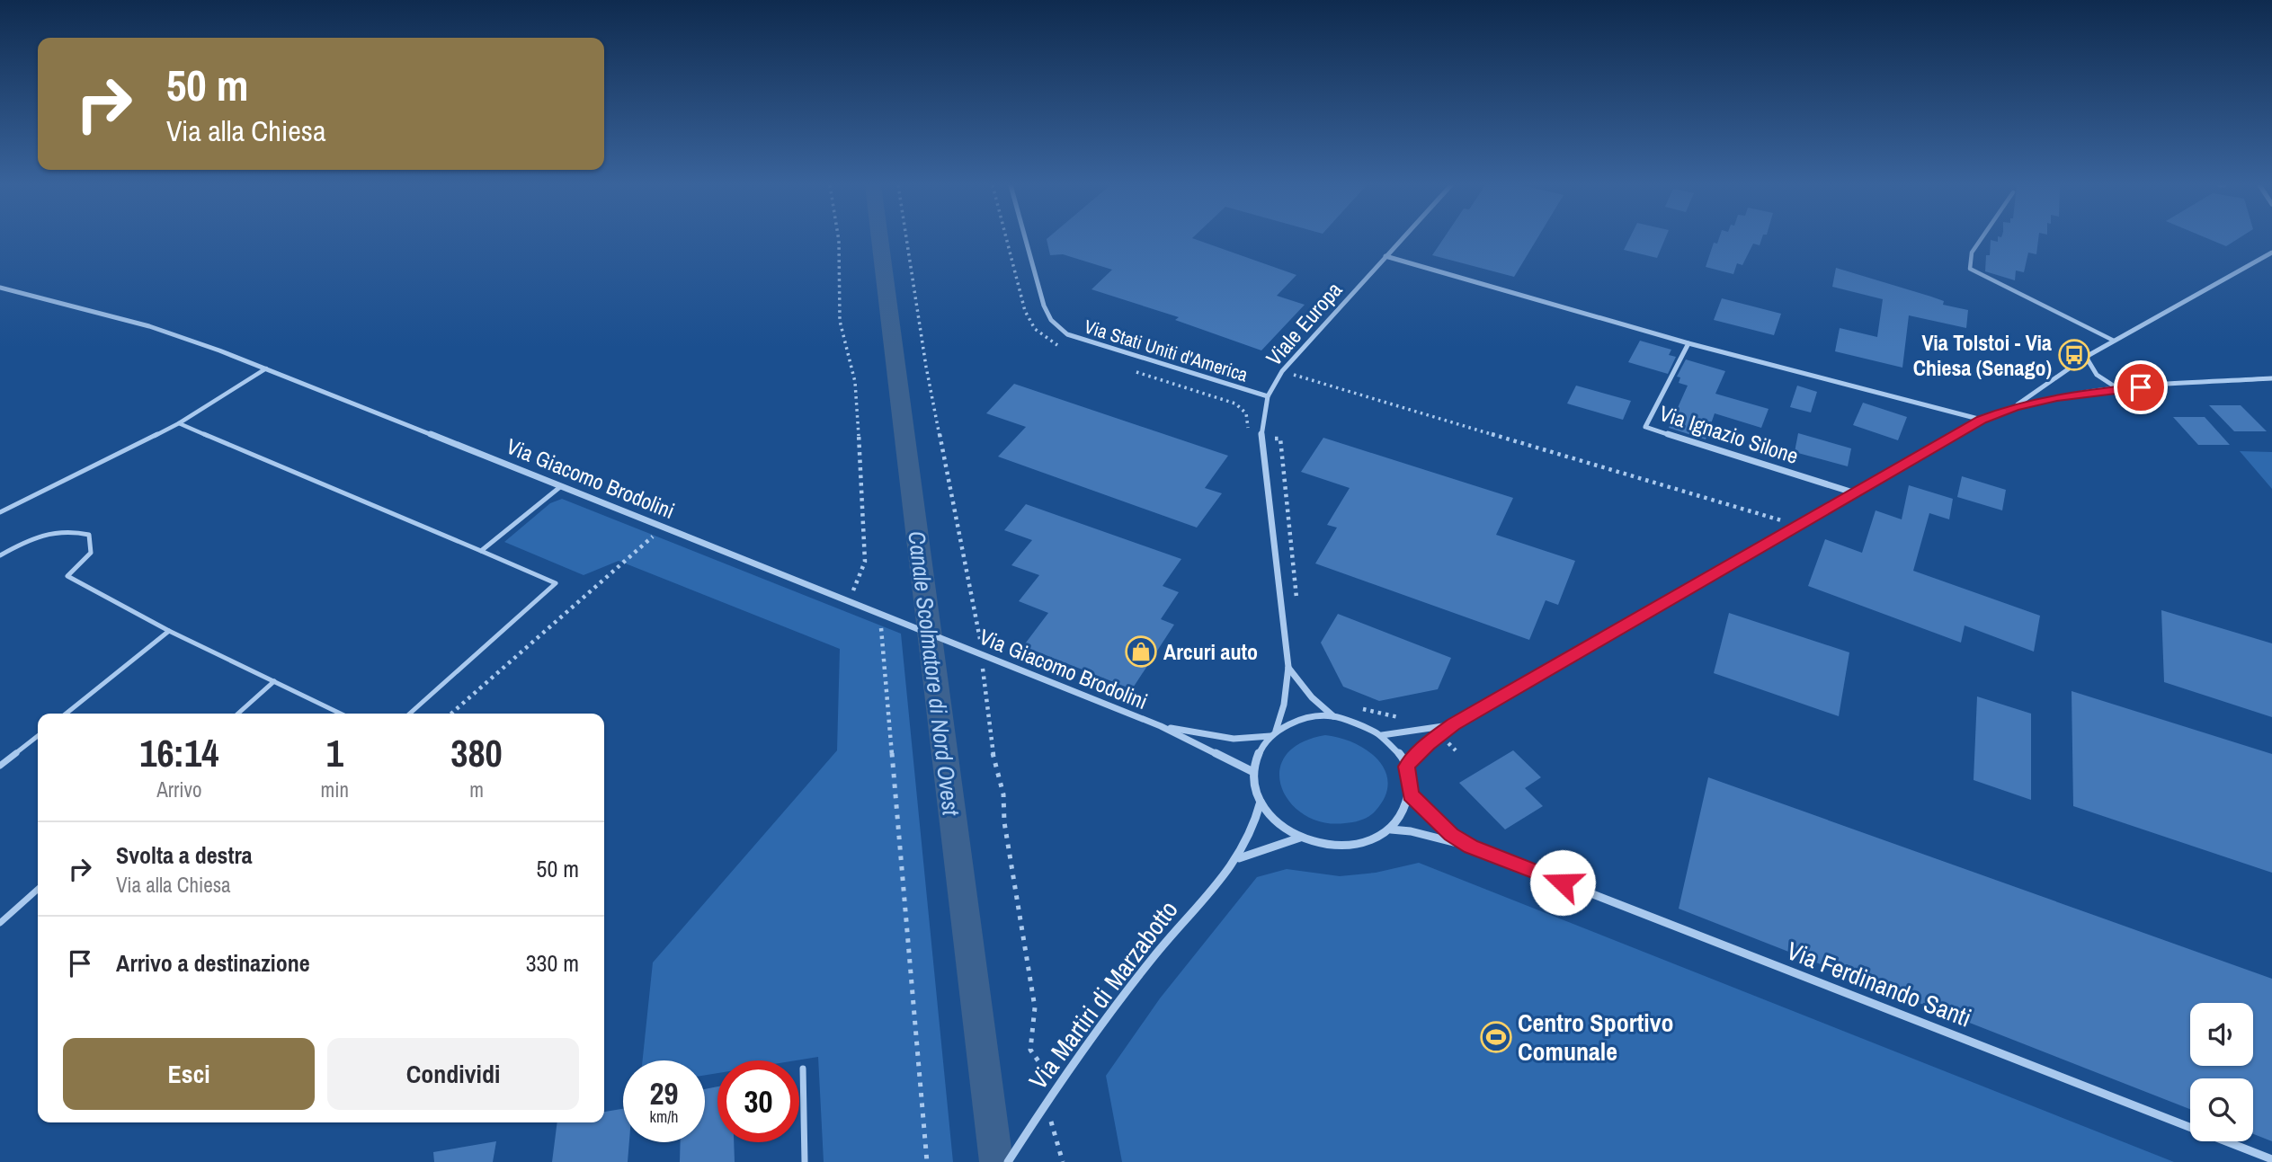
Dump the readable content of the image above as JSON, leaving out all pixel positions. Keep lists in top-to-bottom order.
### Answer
{
  "streets": {
    "street": [
      "Viale Europa",
      "Via Stati Uniti d'America",
      "Via Ignazio Silone",
      "Via Giacomo Brodolini",
      "Via Ferdinando Santi",
      "Via Martiri di Marzabotto"
    ]
  },
  "crossings": [
    ["Viale Europa", "Via Stati Uniti d'America"],
    ["Viale Europa", "Via Giacomo Brodolini"],
    ["Viale Europa", "Via Ferdinando Santi"],
    ["Viale Europa", "Via Martiri di Marzabotto"],
    ["Via Giacomo Brodolini", "Via Ferdinando Santi"],
    ["Via Giacomo Brodolini", "Via Martiri di Marzabotto"],
    ["Via Ferdinando Santi", "Via Martiri di Marzabotto"]
  ],
  "water": ["Canale Scolmatore di Nord Ovest"],
  "places": {
    "bus stop": ["Via Tolstoi - Via Chiesa (Senago)"],
    "shop": ["Arcuri auto"],
    "sports": ["Centro Sportivo Comunale"]
  },
  "page": {
    "turn": ["50 m", "Via alla Chiesa"],
    "eta": [
      "16:14",
      "Arrivo",
      "1",
      "min",
      "380",
      "m"
    ],
    "list": [
      {
        "name": "Svolta a destra",
        "note": "Via alla Chiesa",
        "value": "50 m"
      },
      {
        "name": "Arrivo a destinazione",
        "value": "330 m"
      }
    ],
    "buttons": ["Esci", "Condividi"],
    "speed": "29 km/h",
    "limit": "30"
  }
}
